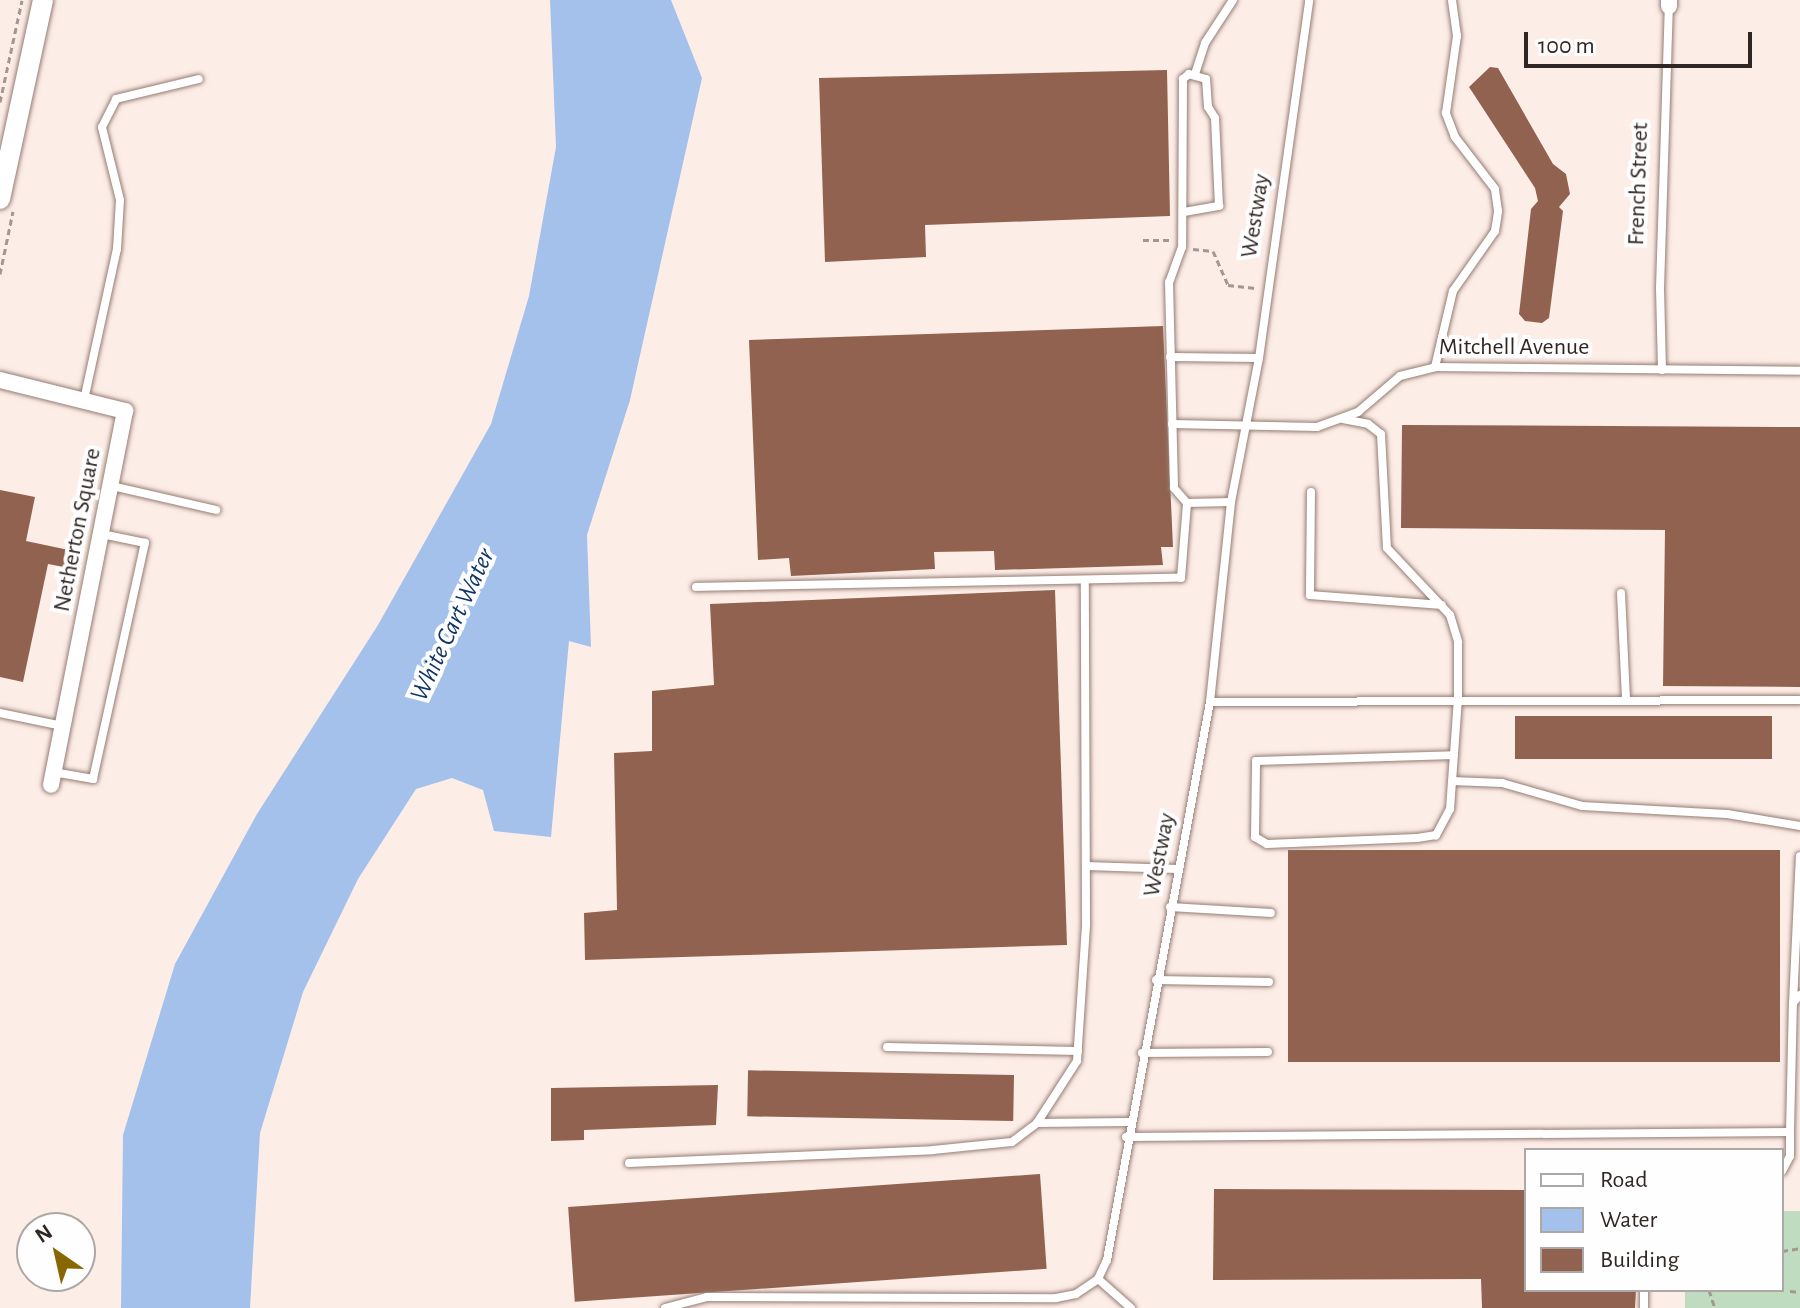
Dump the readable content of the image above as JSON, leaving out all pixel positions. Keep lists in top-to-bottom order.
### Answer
{
  "streets": {
    "street": ["Netherton Square"],
    "lane": ["French Street", "Westway", "Mitchell Avenue"]
  },
  "crossings": [
    ["French Street", "Mitchell Avenue"],
    ["Westway", "Mitchell Avenue"]
  ],
  "water": ["White Cart Water"],
  "legend": ["Road", "Water", "Building"],
  "scale_bar": "100 m",
  "north": "top left"
}
